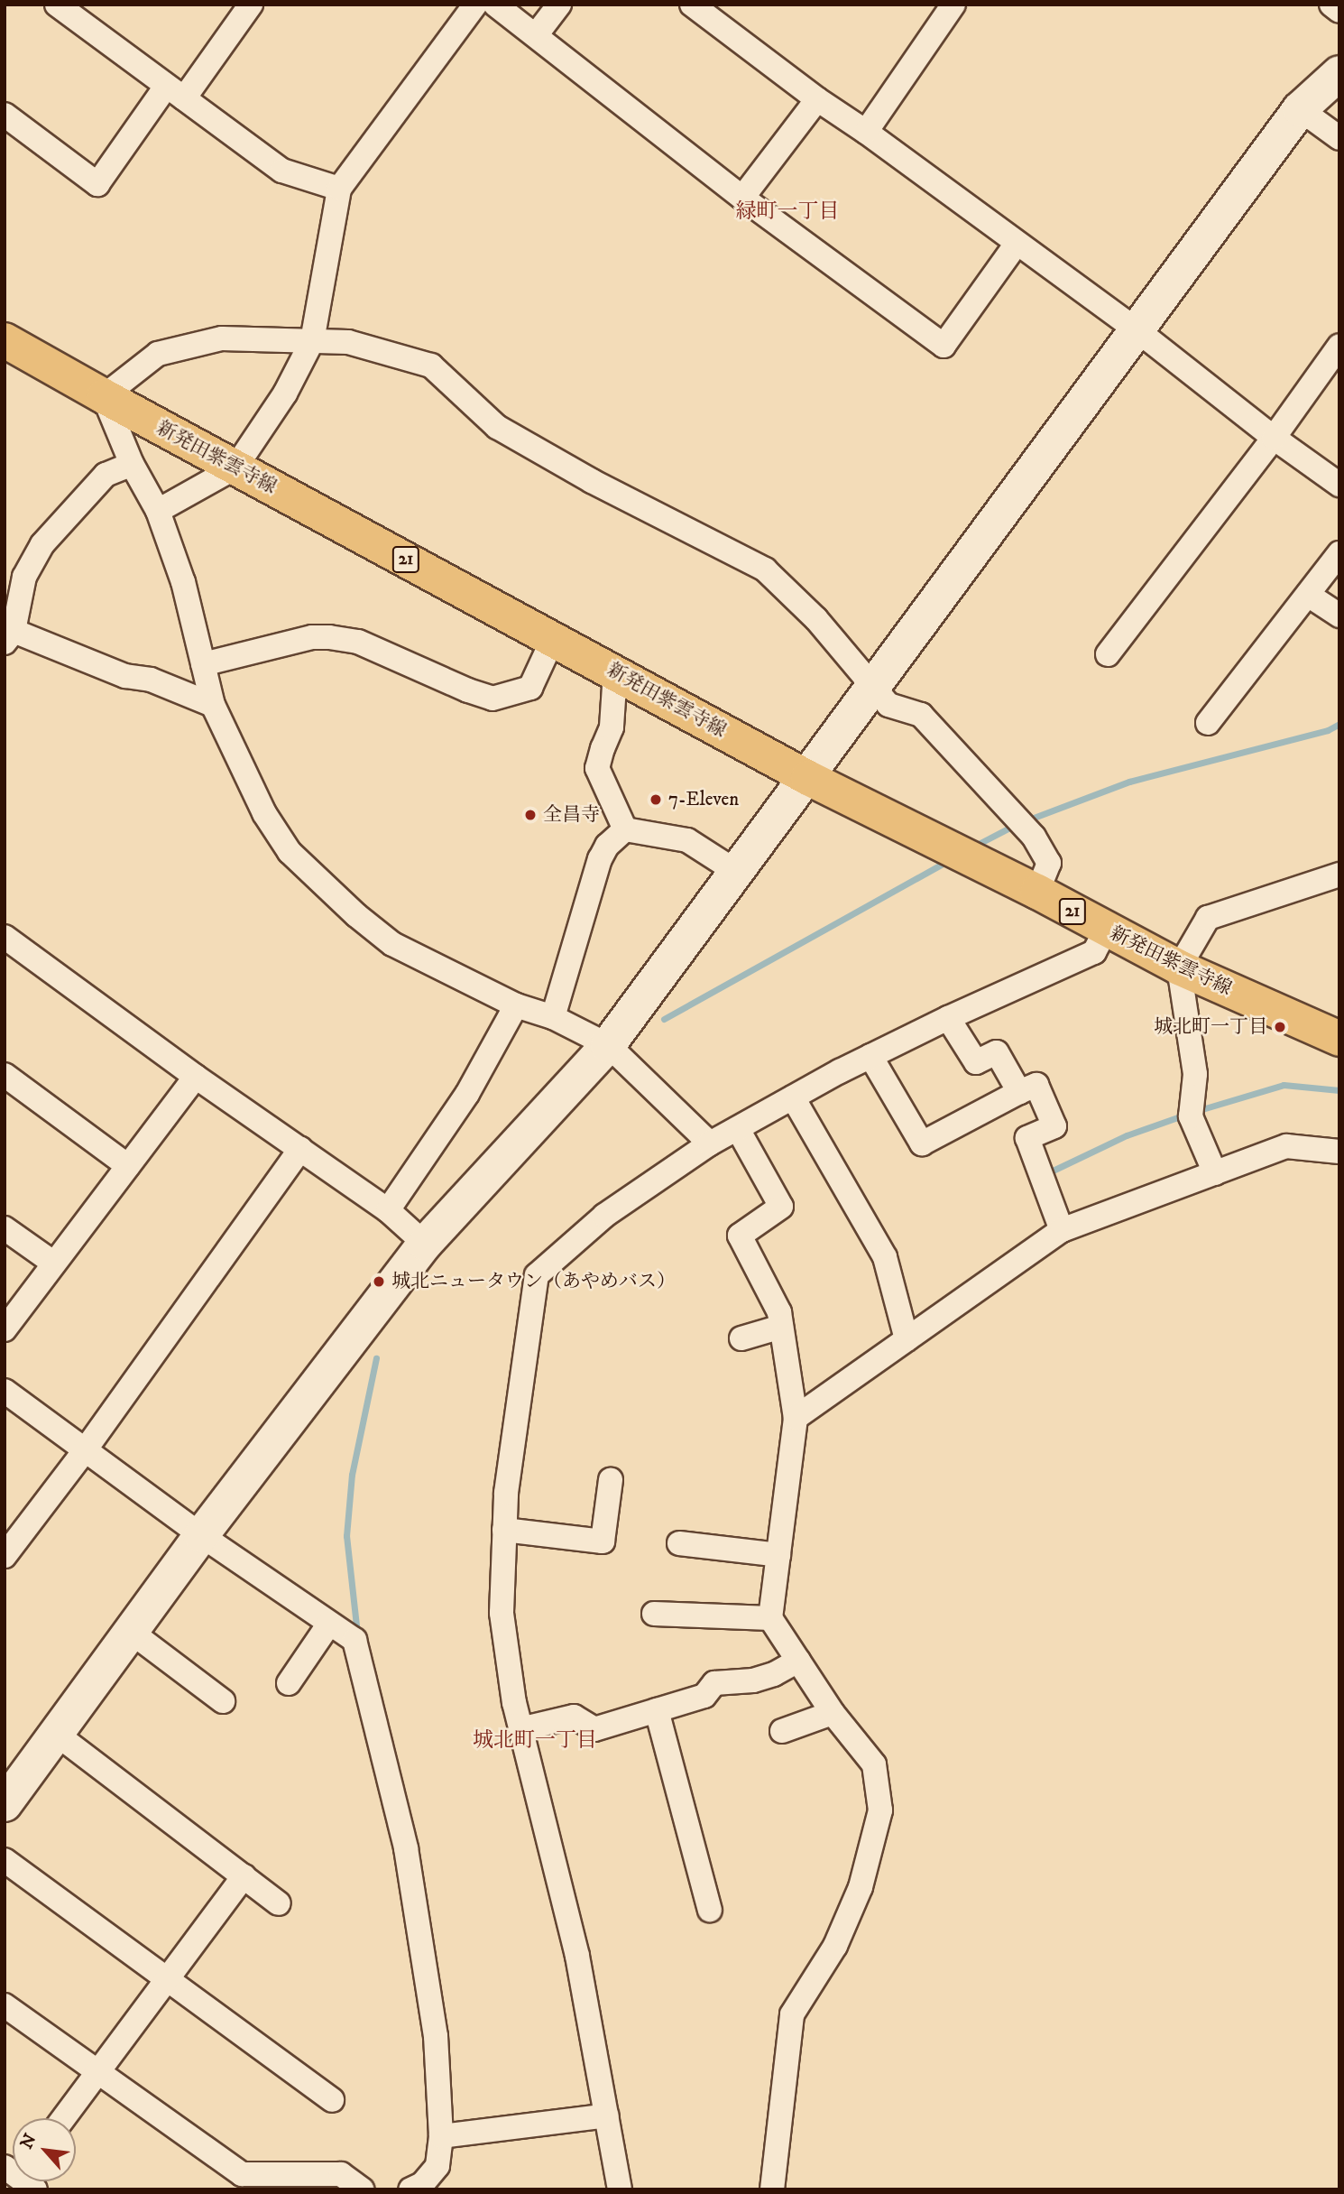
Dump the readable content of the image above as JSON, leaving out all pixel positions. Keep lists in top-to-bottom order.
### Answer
{
  "streets": {
    "main road": ["新発田紫雲寺線", "21"]
  },
  "districts": ["緑町一丁目", "城北町一丁目"],
  "places": [
    "7-Eleven",
    "全昌寺",
    "城北町一丁目",
    "城北ニュータウン（あやめバス）"
  ],
  "north": "top left"
}
